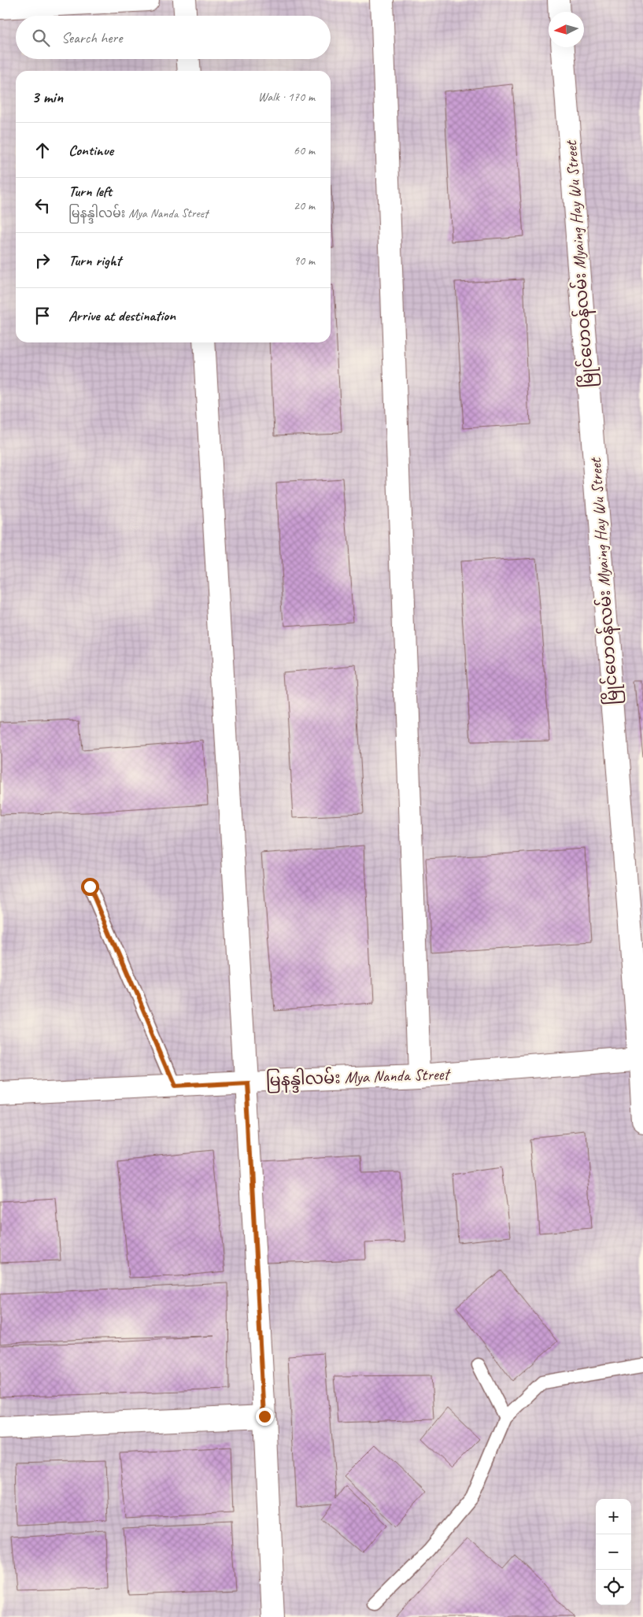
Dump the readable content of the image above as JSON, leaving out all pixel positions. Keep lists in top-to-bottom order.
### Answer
{
  "streets": {
    "street": ["မြိုင်ဟေဝန်လမ်း Myaing Hay Wu Street", "မြနန္ဒါလမ်း Mya Nanda Street"]
  },
  "crossings": [
    ["မြိုင်ဟေဝန်လမ်း Myaing Hay Wu Street", "မြနန္ဒါလမ်း Mya Nanda Street"]
  ],
  "north": "left",
  "page": {
    "search": "Search here",
    "heading": ["3 min", "Walk · 170 m"],
    "list": [
      ["Continue", "60 m"],
      ["Turn left", "မြနန္ဒါလမ်း Mya Nanda Street", "20 m"],
      ["Turn right", "90 m"],
      "Arrive at destination"
    ],
    "map_buttons": ["+", "−"]
  }
}
